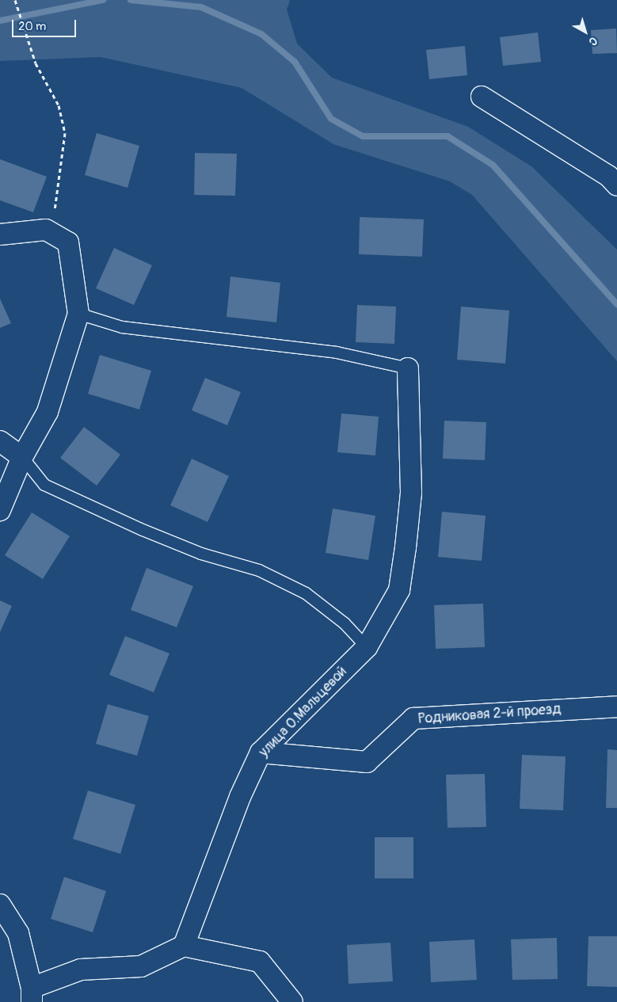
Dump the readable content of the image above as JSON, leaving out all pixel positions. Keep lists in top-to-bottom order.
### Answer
{
  "streets": {
    "street": ["улица О.Мальцевой", "Родниковая 2-й проезд"]
  },
  "crossings": [
    ["улица О.Мальцевой", "Родниковая 2-й проезд"]
  ],
  "scale_bar": "20 m",
  "north": "bottom right"
}
